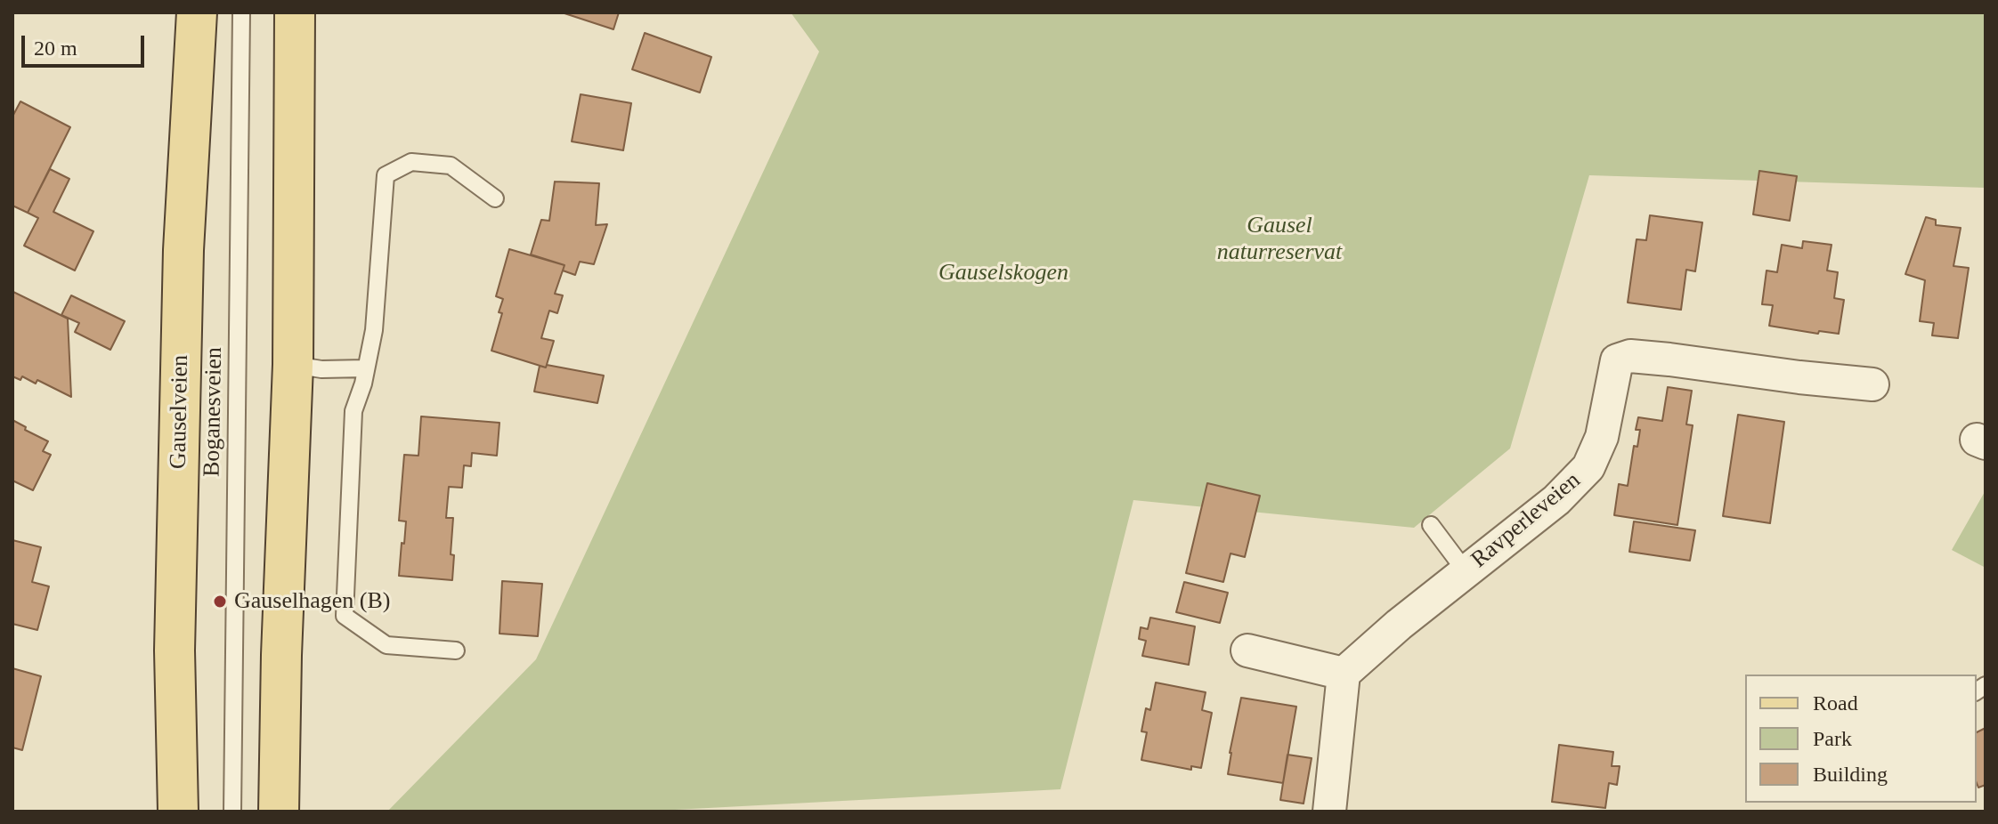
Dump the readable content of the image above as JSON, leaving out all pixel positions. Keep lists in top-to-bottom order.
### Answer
{
  "streets": {
    "main road": ["Gauselveien"],
    "street": ["Ravperleveien"],
    "lane": ["Boganesveien"]
  },
  "parks": ["Gausel naturreservat", "Gauselskogen"],
  "places": ["Gauselhagen (B)"],
  "legend": ["Road", "Park", "Building"],
  "scale_bar": "20 m"
}
